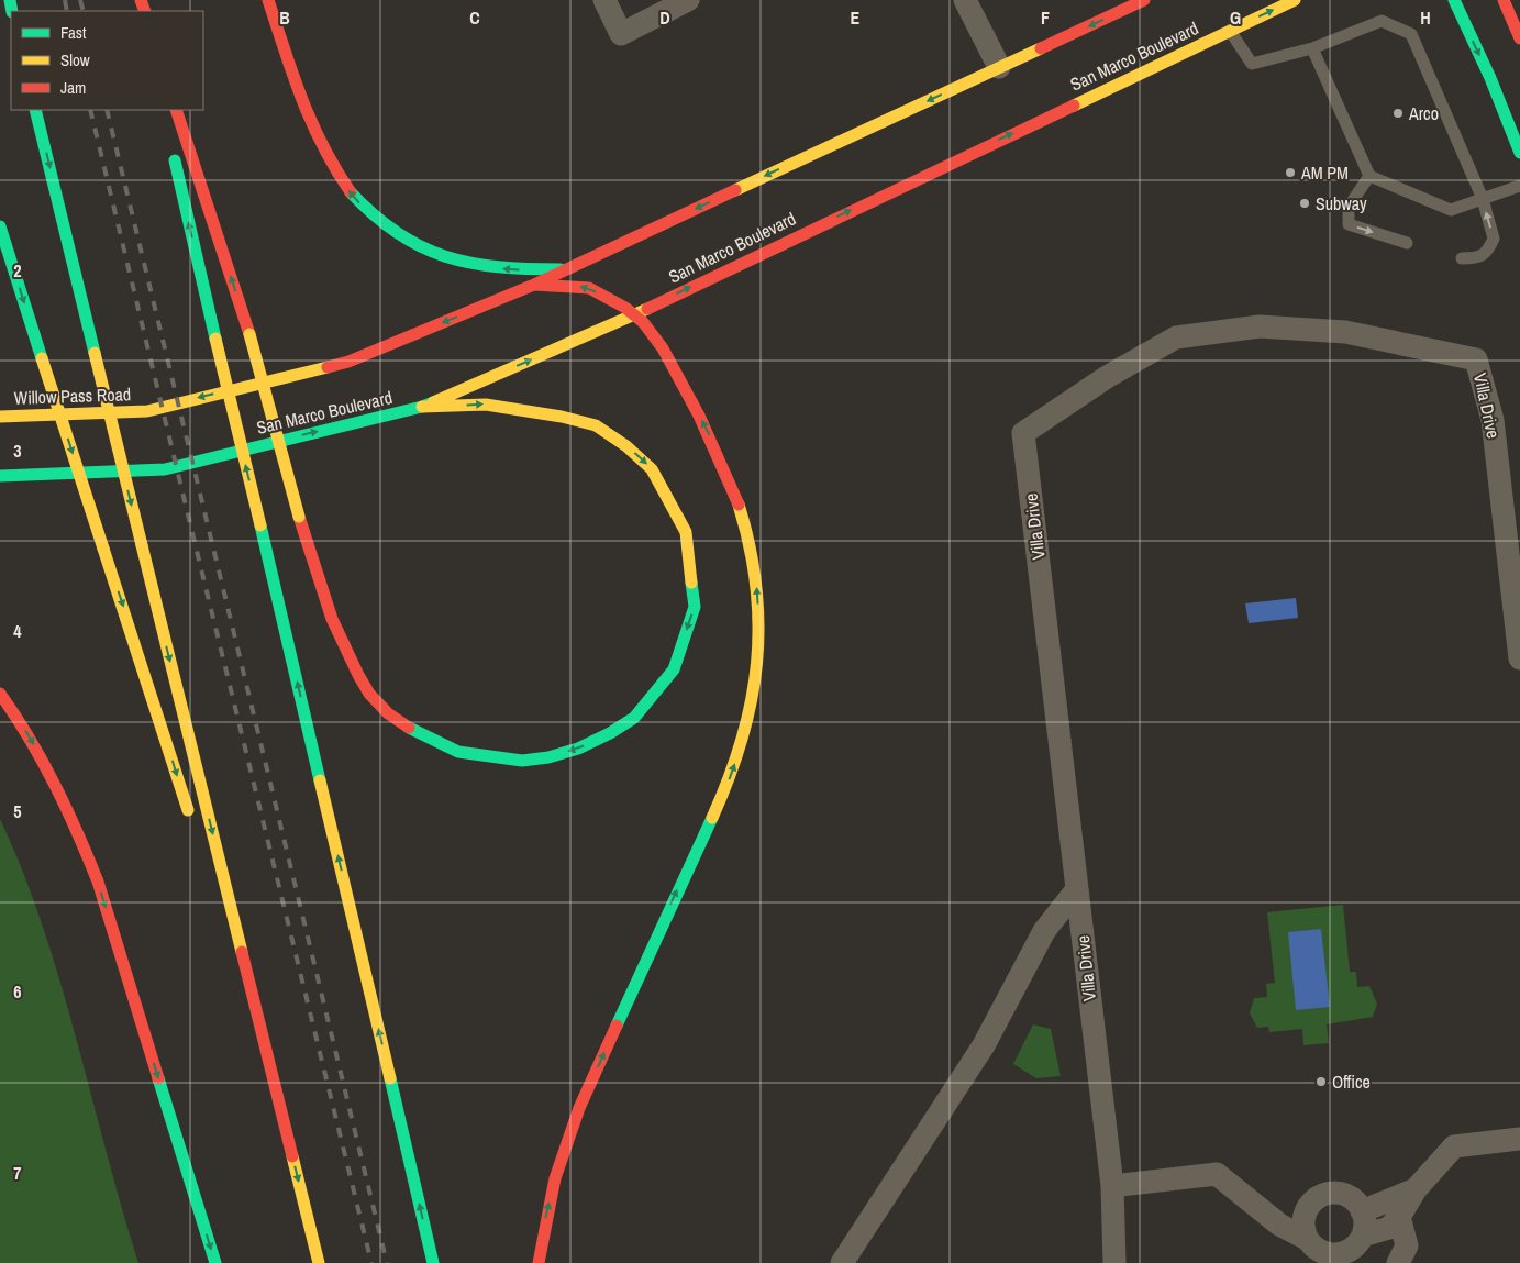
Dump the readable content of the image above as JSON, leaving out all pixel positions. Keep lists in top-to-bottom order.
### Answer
{
  "streets": {
    "main road": ["San Marco Boulevard", "Willow Pass Road"],
    "street": ["Villa Drive"]
  },
  "one_way": ["Willow Pass Road"],
  "places": [
    "Arco",
    "AM PM",
    "Subway",
    "Office"
  ],
  "legend": ["Fast", "Slow", "Jam"],
  "grid": {
    "columns": [
      "B",
      "C",
      "D",
      "E",
      "F",
      "G",
      "H"
    ],
    "rows": [
      "2",
      "3",
      "4",
      "5",
      "6",
      "7"
    ]
  }
}
